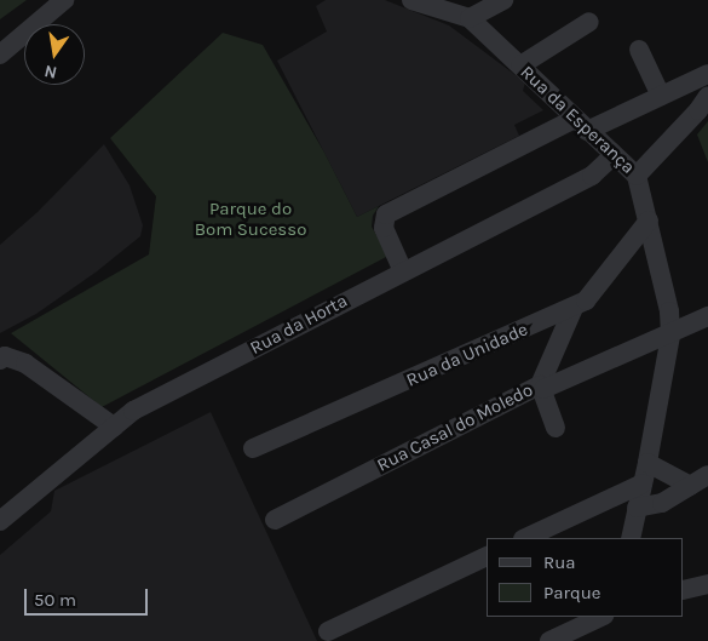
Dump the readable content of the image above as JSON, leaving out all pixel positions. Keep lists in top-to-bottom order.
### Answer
{
  "streets": {
    "street": [
      "Rua da Esperança",
      "Rua da Horta",
      "Rua da Unidade",
      "Rua Casal do Moledo"
    ]
  },
  "crossings": [
    ["Rua da Esperança", "Rua da Horta"],
    ["Rua da Esperança", "Rua da Unidade"],
    ["Rua da Esperança", "Rua Casal do Moledo"]
  ],
  "parks": ["Parque do Bom Sucesso"],
  "legend": ["Rua", "Parque"],
  "scale_bar": "50 m",
  "north": "bottom"
}
